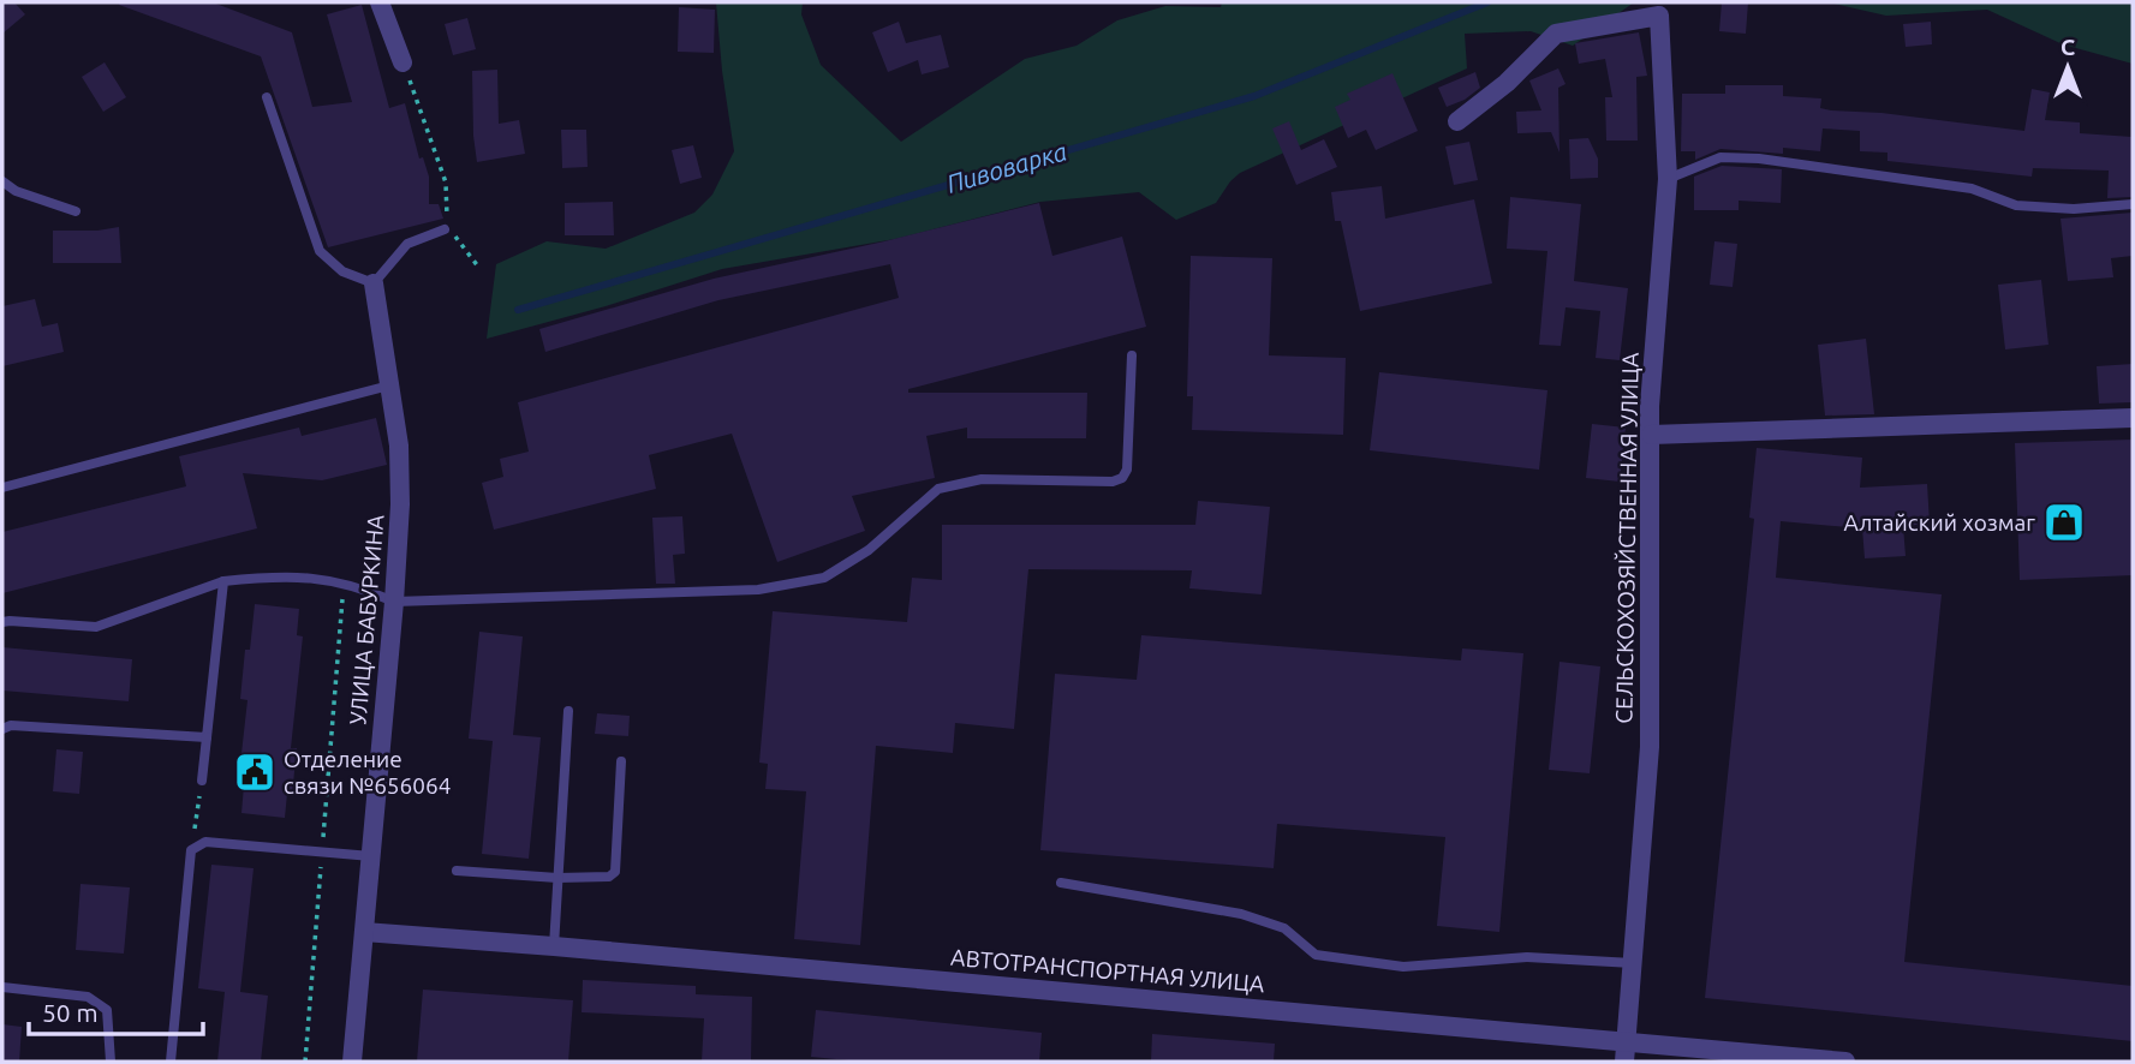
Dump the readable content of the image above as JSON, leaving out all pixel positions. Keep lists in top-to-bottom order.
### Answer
{
  "streets": {
    "street": ["СЕЛЬСКОХОЗЯЙСТВЕННАЯ УЛИЦА", "УЛИЦА БАБУРКИНА", "АВТОТРАНСПОРТНАЯ УЛИЦА"]
  },
  "crossings": [
    ["СЕЛЬСКОХОЗЯЙСТВЕННАЯ УЛИЦА", "АВТОТРАНСПОРТНАЯ УЛИЦА"],
    ["УЛИЦА БАБУРКИНА", "АВТОТРАНСПОРТНАЯ УЛИЦА"]
  ],
  "water": ["Пивоварка"],
  "places": {
    "shop": ["Алтайский хозмаг"],
    "public building": ["Отделение связи №656064"]
  },
  "scale_bar": "50 m",
  "north": "top"
}
